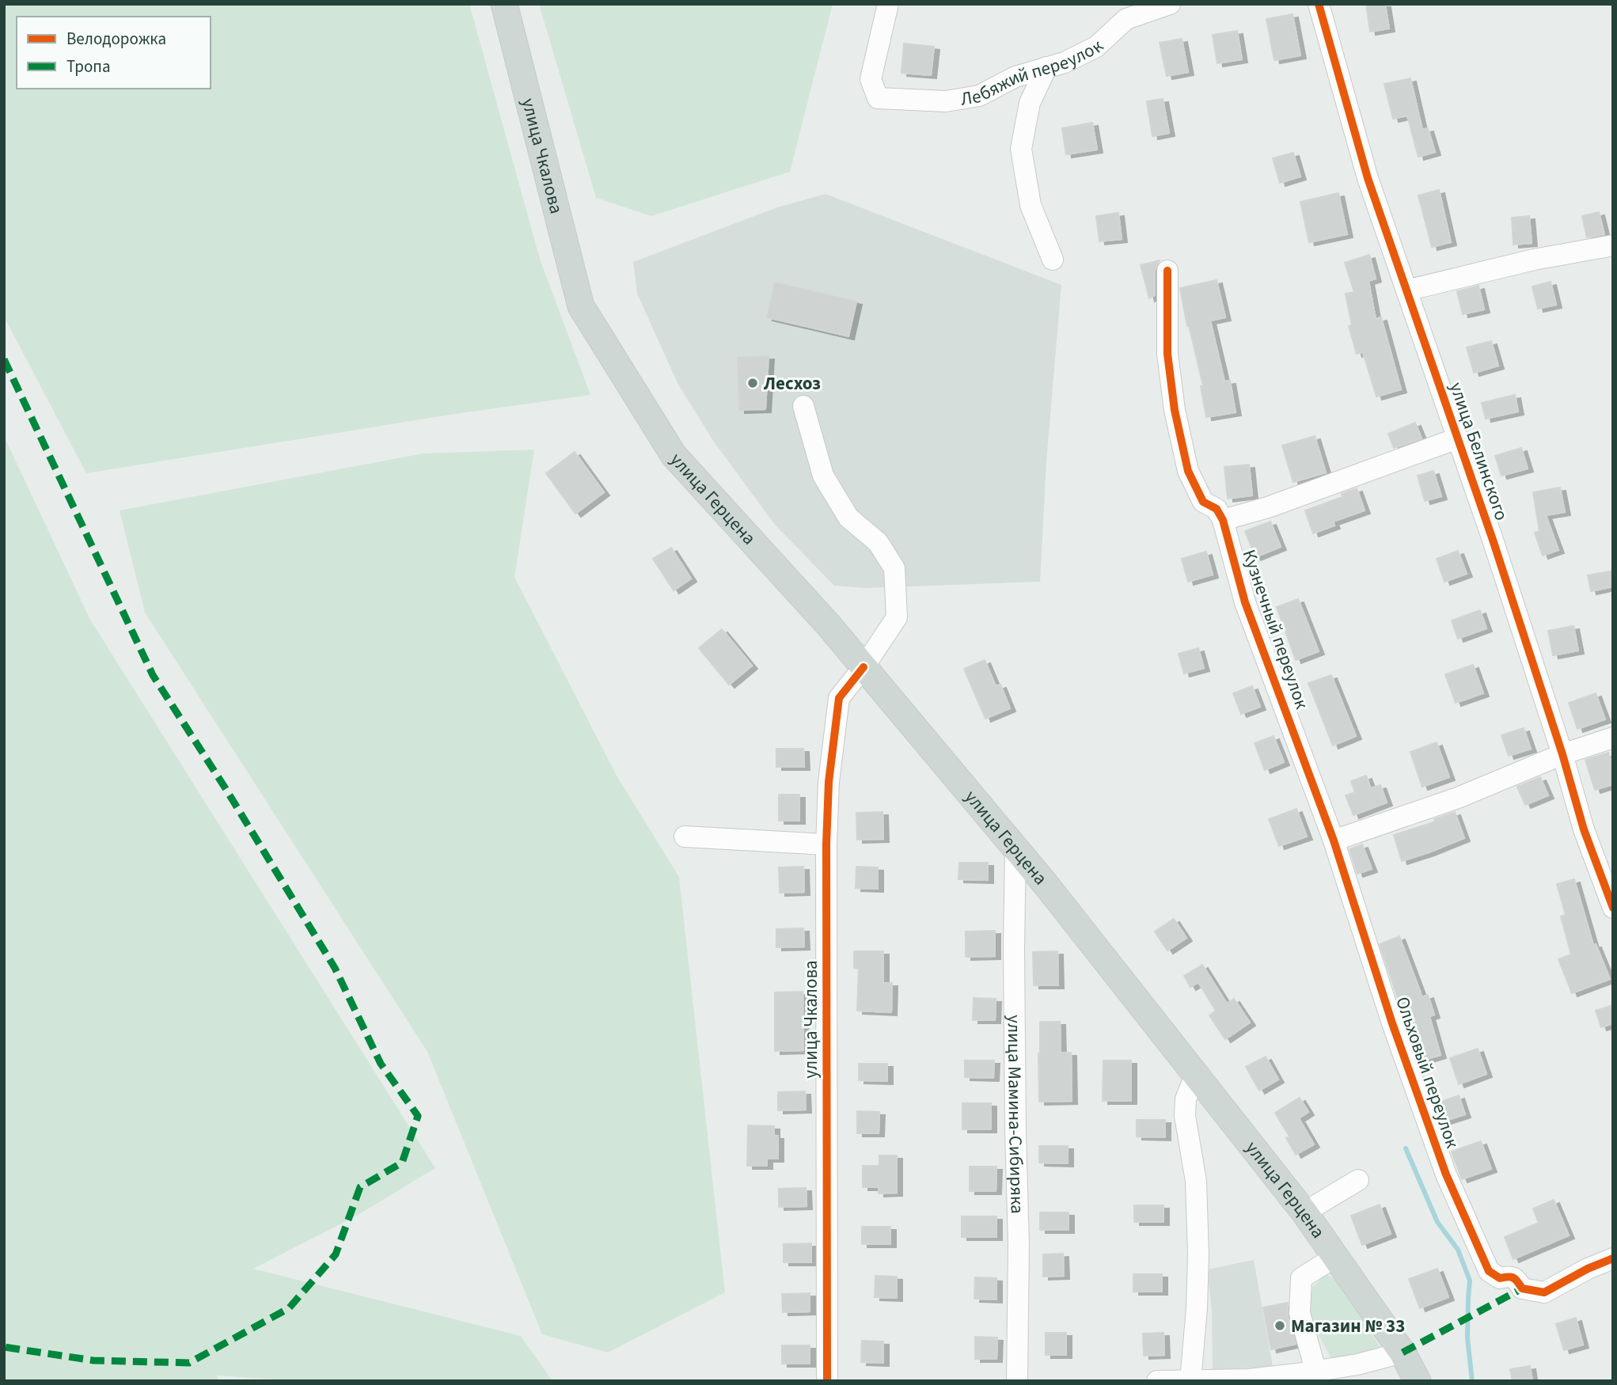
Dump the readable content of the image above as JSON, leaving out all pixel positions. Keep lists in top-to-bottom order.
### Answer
{
  "streets": {
    "main road": ["улица Чкалова", "улица Герцена"],
    "street": [
      "Лебяжий переулок",
      "улица Белинского",
      "Кузнечный переулок",
      "Ольховый переулок",
      "улица Мамина-Сибиряка"
    ]
  },
  "crossings": [
    ["улица Чкалова", "улица Герцена"],
    ["улица Герцена", "улица Мамина-Сибиряка"],
    ["Кузнечный переулок", "Ольховый переулок"]
  ],
  "places": ["Лесхоз", "Магазин № 33"],
  "legend": ["Велодорожка", "Тропа"]
}
